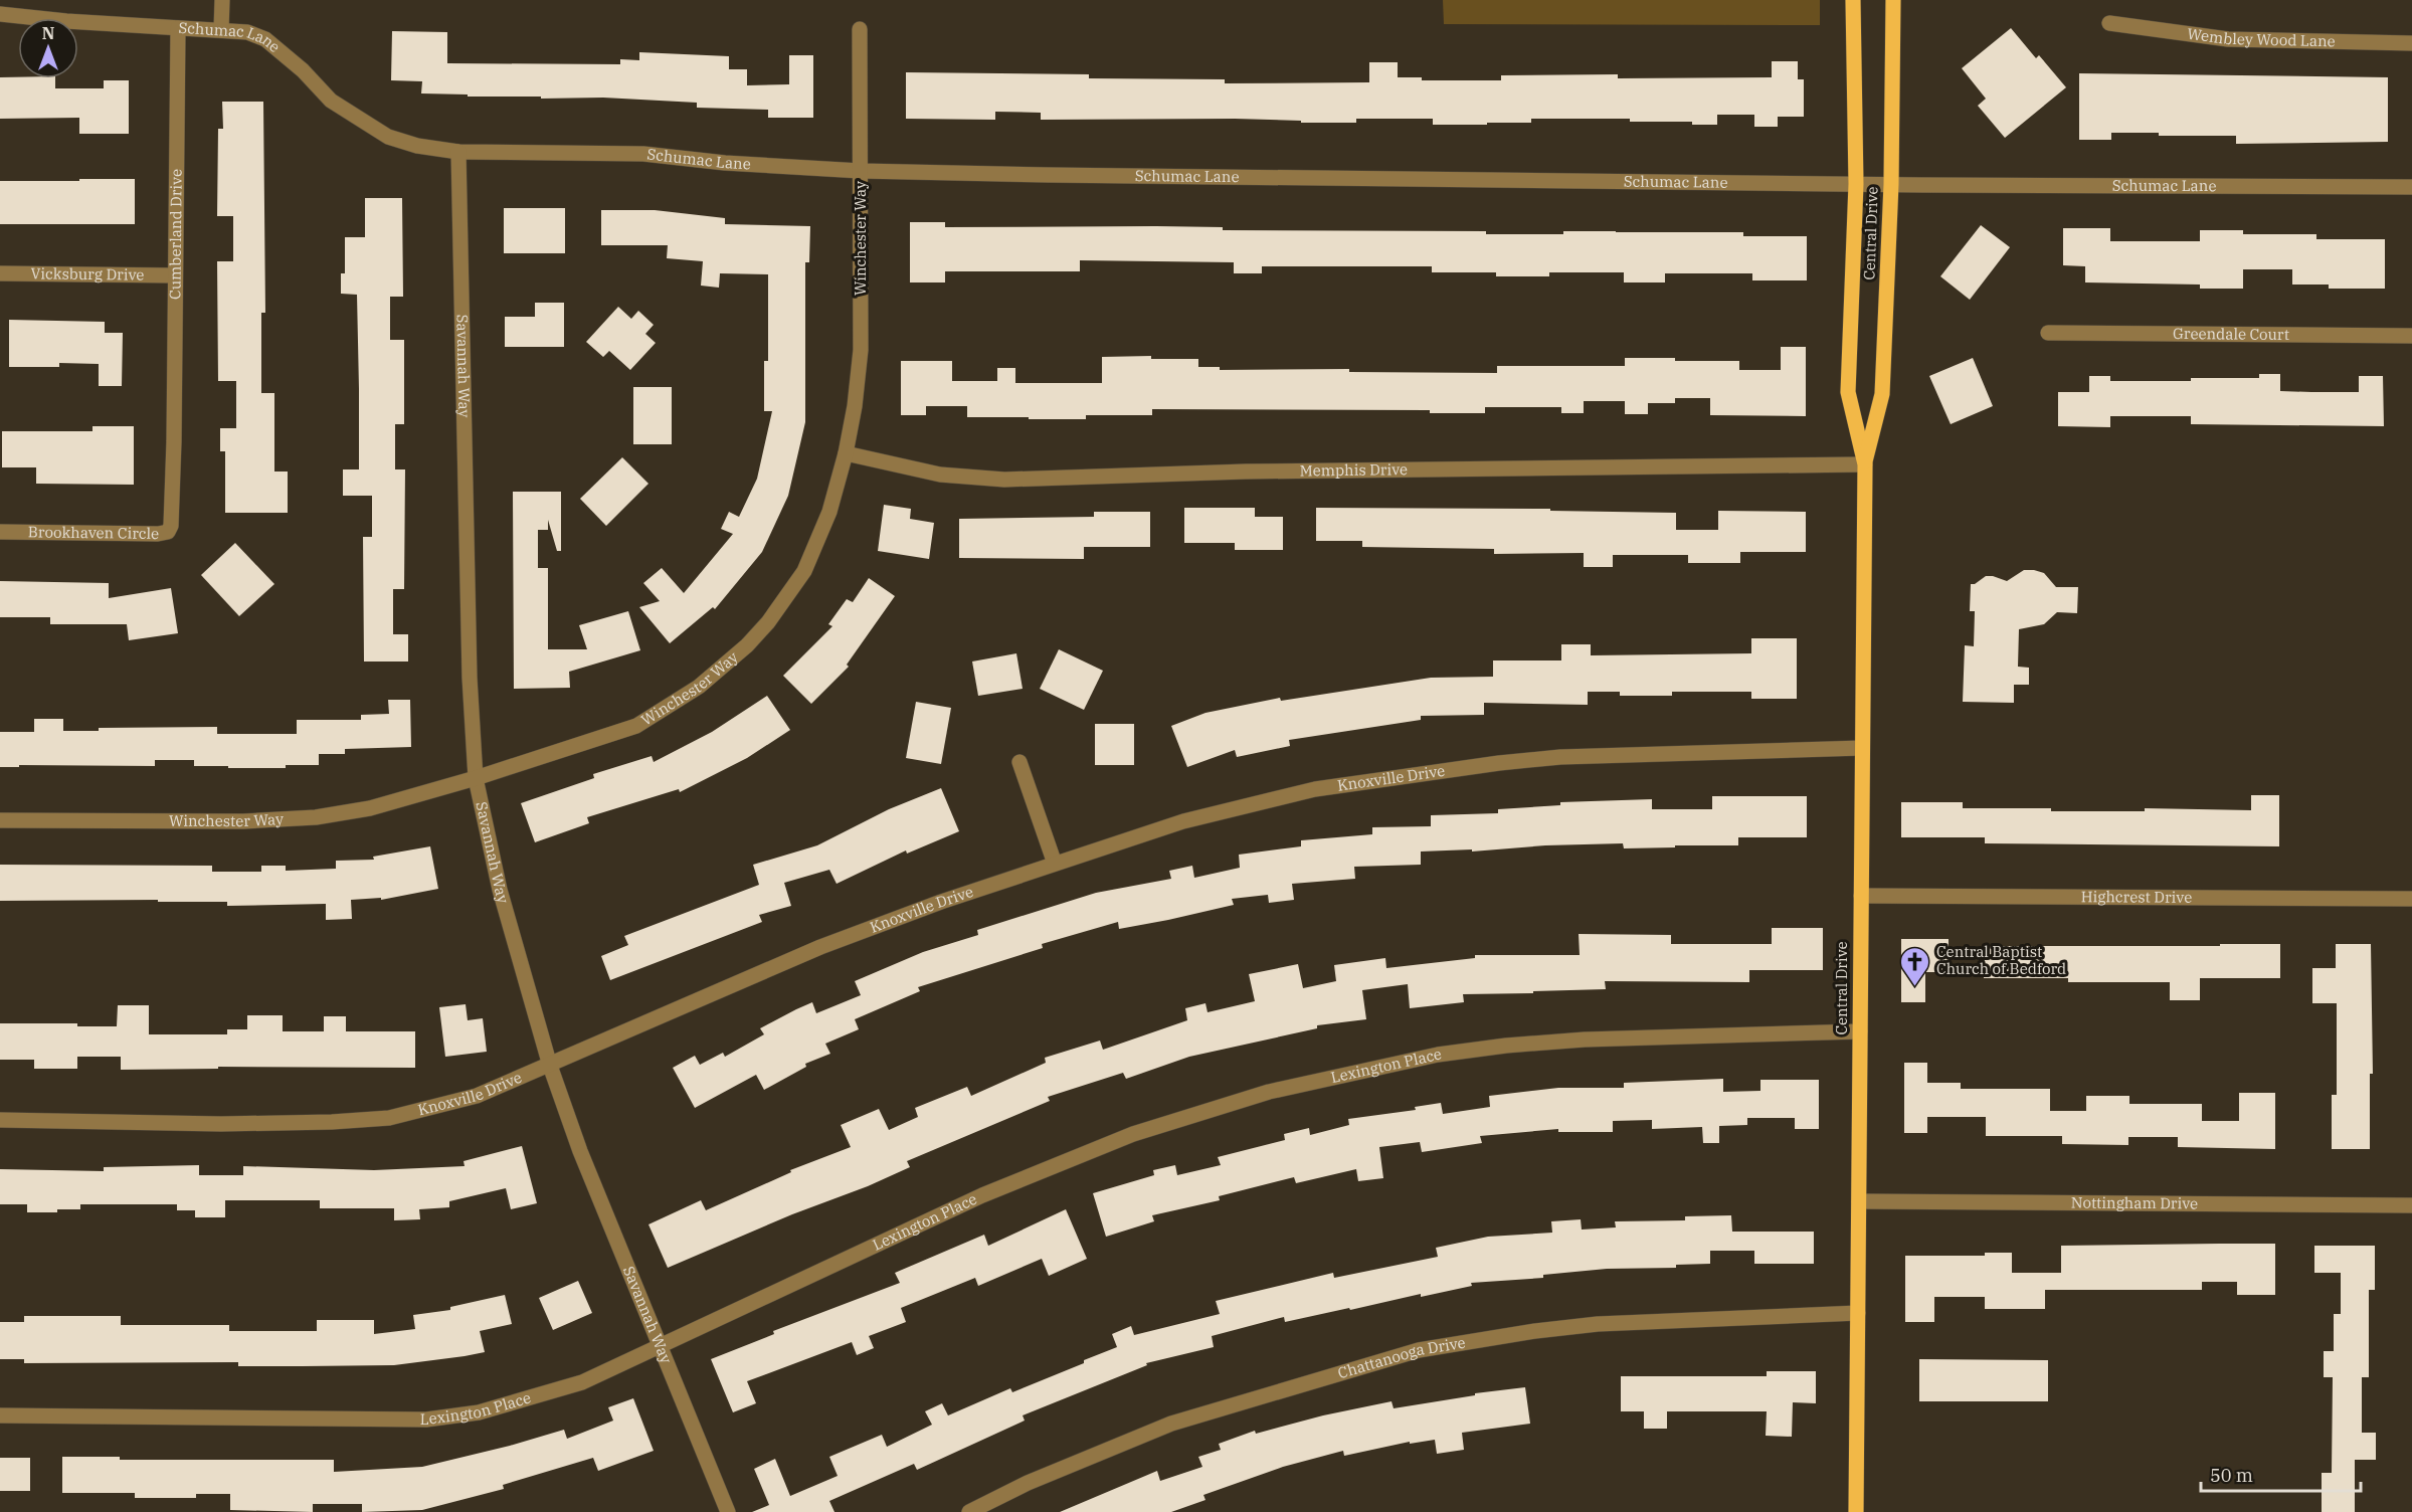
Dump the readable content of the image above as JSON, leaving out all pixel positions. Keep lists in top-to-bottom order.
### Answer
{
  "streets": {
    "main road": ["Central Drive"],
    "street": [
      "Wembley Wood Lane",
      "Schumac Lane",
      "Cumberland Drive",
      "Winchester Way",
      "Vicksburg Drive",
      "Greendale Court",
      "Savannah Way",
      "Memphis Drive",
      "Brookhaven Circle",
      "Knoxville Drive",
      "Highcrest Drive",
      "Lexington Place",
      "Nottingham Drive",
      "Chattanooga Drive"
    ]
  },
  "crossings": [
    ["Schumac Lane", "Central Drive"],
    ["Schumac Lane", "Cumberland Drive"],
    ["Schumac Lane", "Winchester Way"],
    ["Schumac Lane", "Savannah Way"],
    ["Central Drive", "Memphis Drive"],
    ["Central Drive", "Knoxville Drive"],
    ["Central Drive", "Highcrest Drive"],
    ["Central Drive", "Lexington Place"],
    ["Central Drive", "Nottingham Drive"],
    ["Central Drive", "Chattanooga Drive"],
    ["Cumberland Drive", "Vicksburg Drive"],
    ["Cumberland Drive", "Brookhaven Circle"],
    ["Winchester Way", "Savannah Way"],
    ["Winchester Way", "Memphis Drive"],
    ["Savannah Way", "Knoxville Drive"],
    ["Savannah Way", "Lexington Place"]
  ],
  "places": {
    "church": ["Central Baptist Church of Bedford"]
  },
  "scale_bar": "50 m",
  "north": "top"
}
